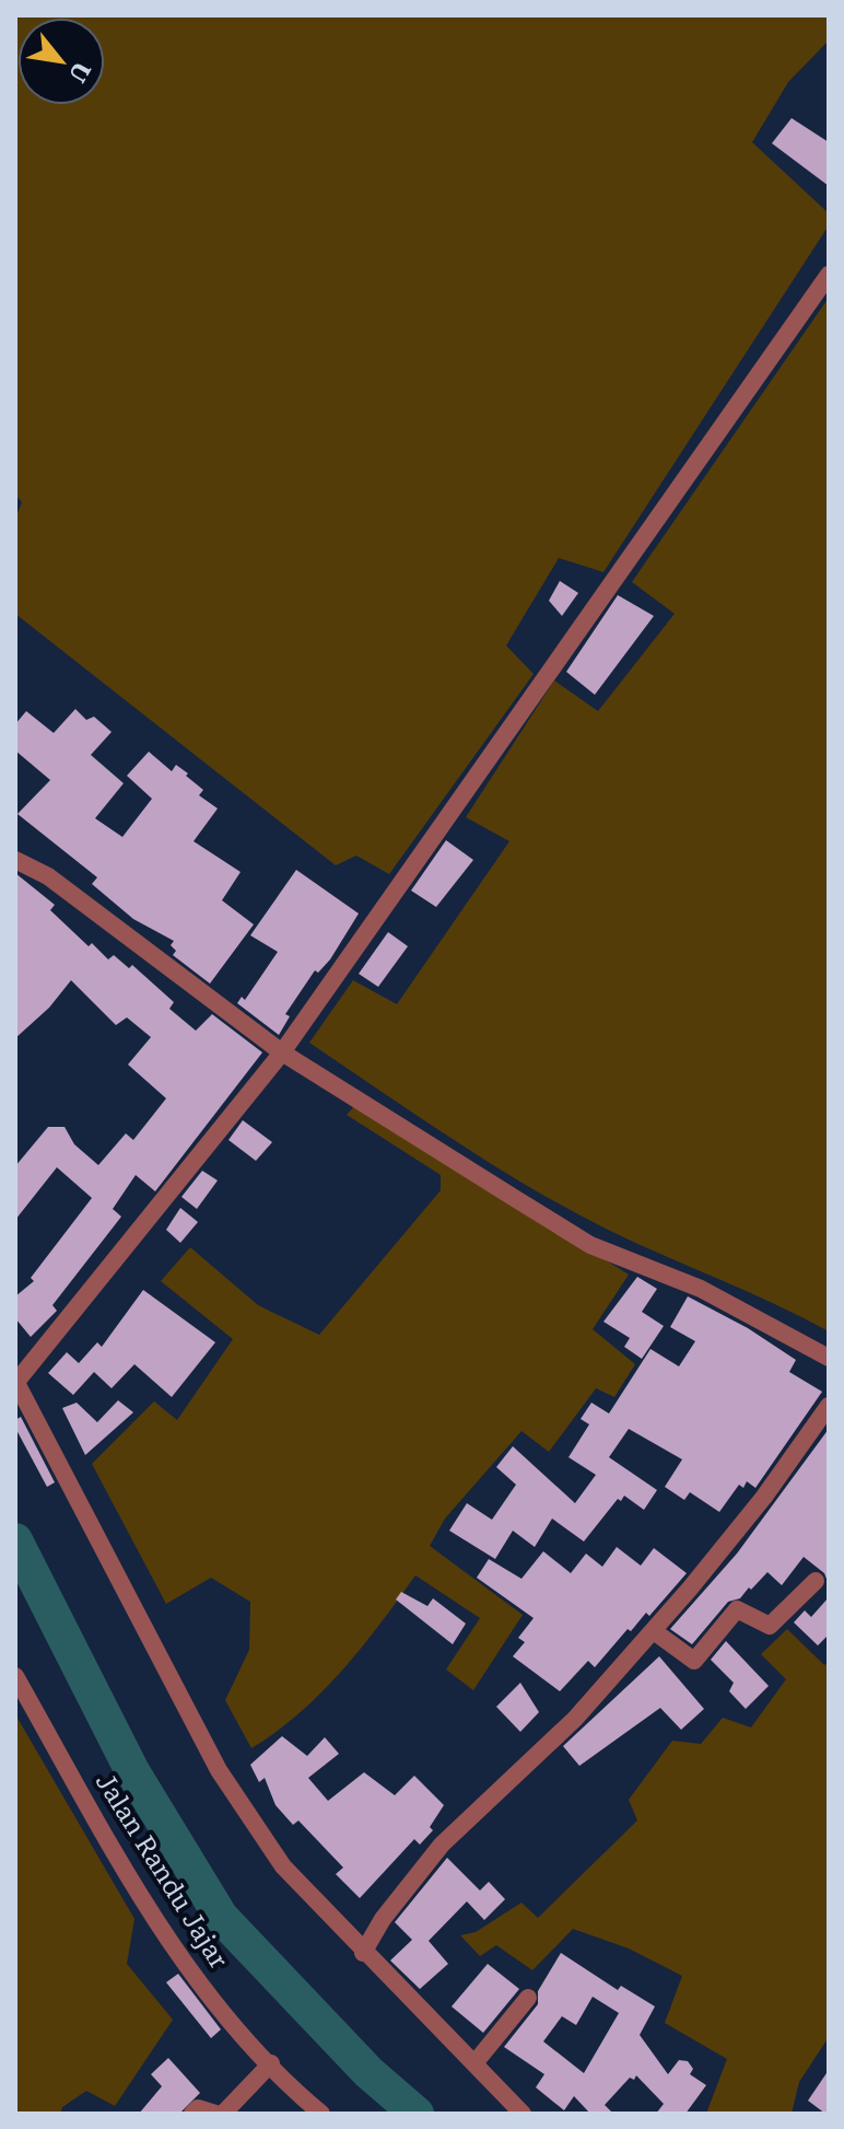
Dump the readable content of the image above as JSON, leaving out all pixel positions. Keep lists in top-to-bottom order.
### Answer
{
  "streets": {
    "street": ["Jalan Randu Jajar"]
  },
  "north": "bottom right"
}
